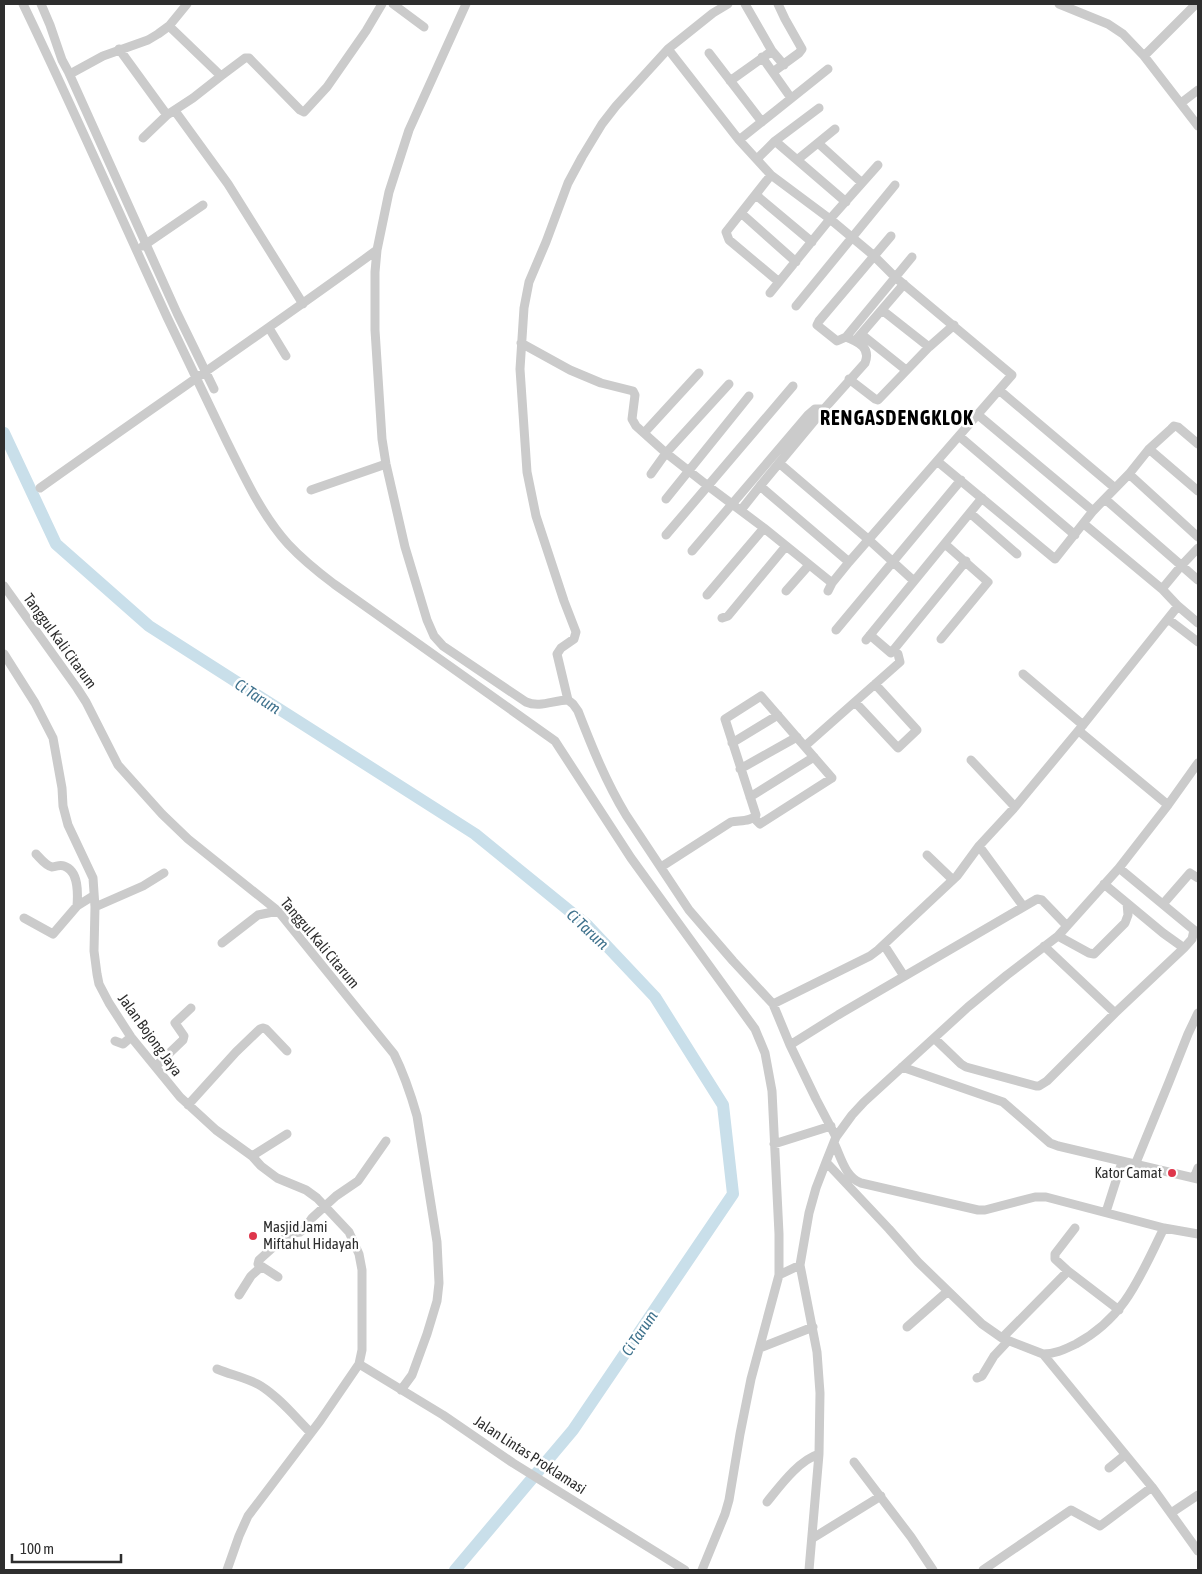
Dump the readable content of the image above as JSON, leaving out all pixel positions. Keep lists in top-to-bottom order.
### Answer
{
  "streets": {
    "street": ["Tanggul Kali Citarum", "Jalan Bojong Jaya", "Jalan Lintas Proklamasi"]
  },
  "crossings": [
    ["Tanggul Kali Citarum", "Jalan Lintas Proklamasi"],
    ["Jalan Bojong Jaya", "Jalan Lintas Proklamasi"]
  ],
  "districts": ["RENGASDENGKLOK"],
  "water": ["Ci Tarum"],
  "places": ["Kator Camat", "Masjid Jami Miftahul Hidayah"],
  "scale_bar": "100 m"
}
